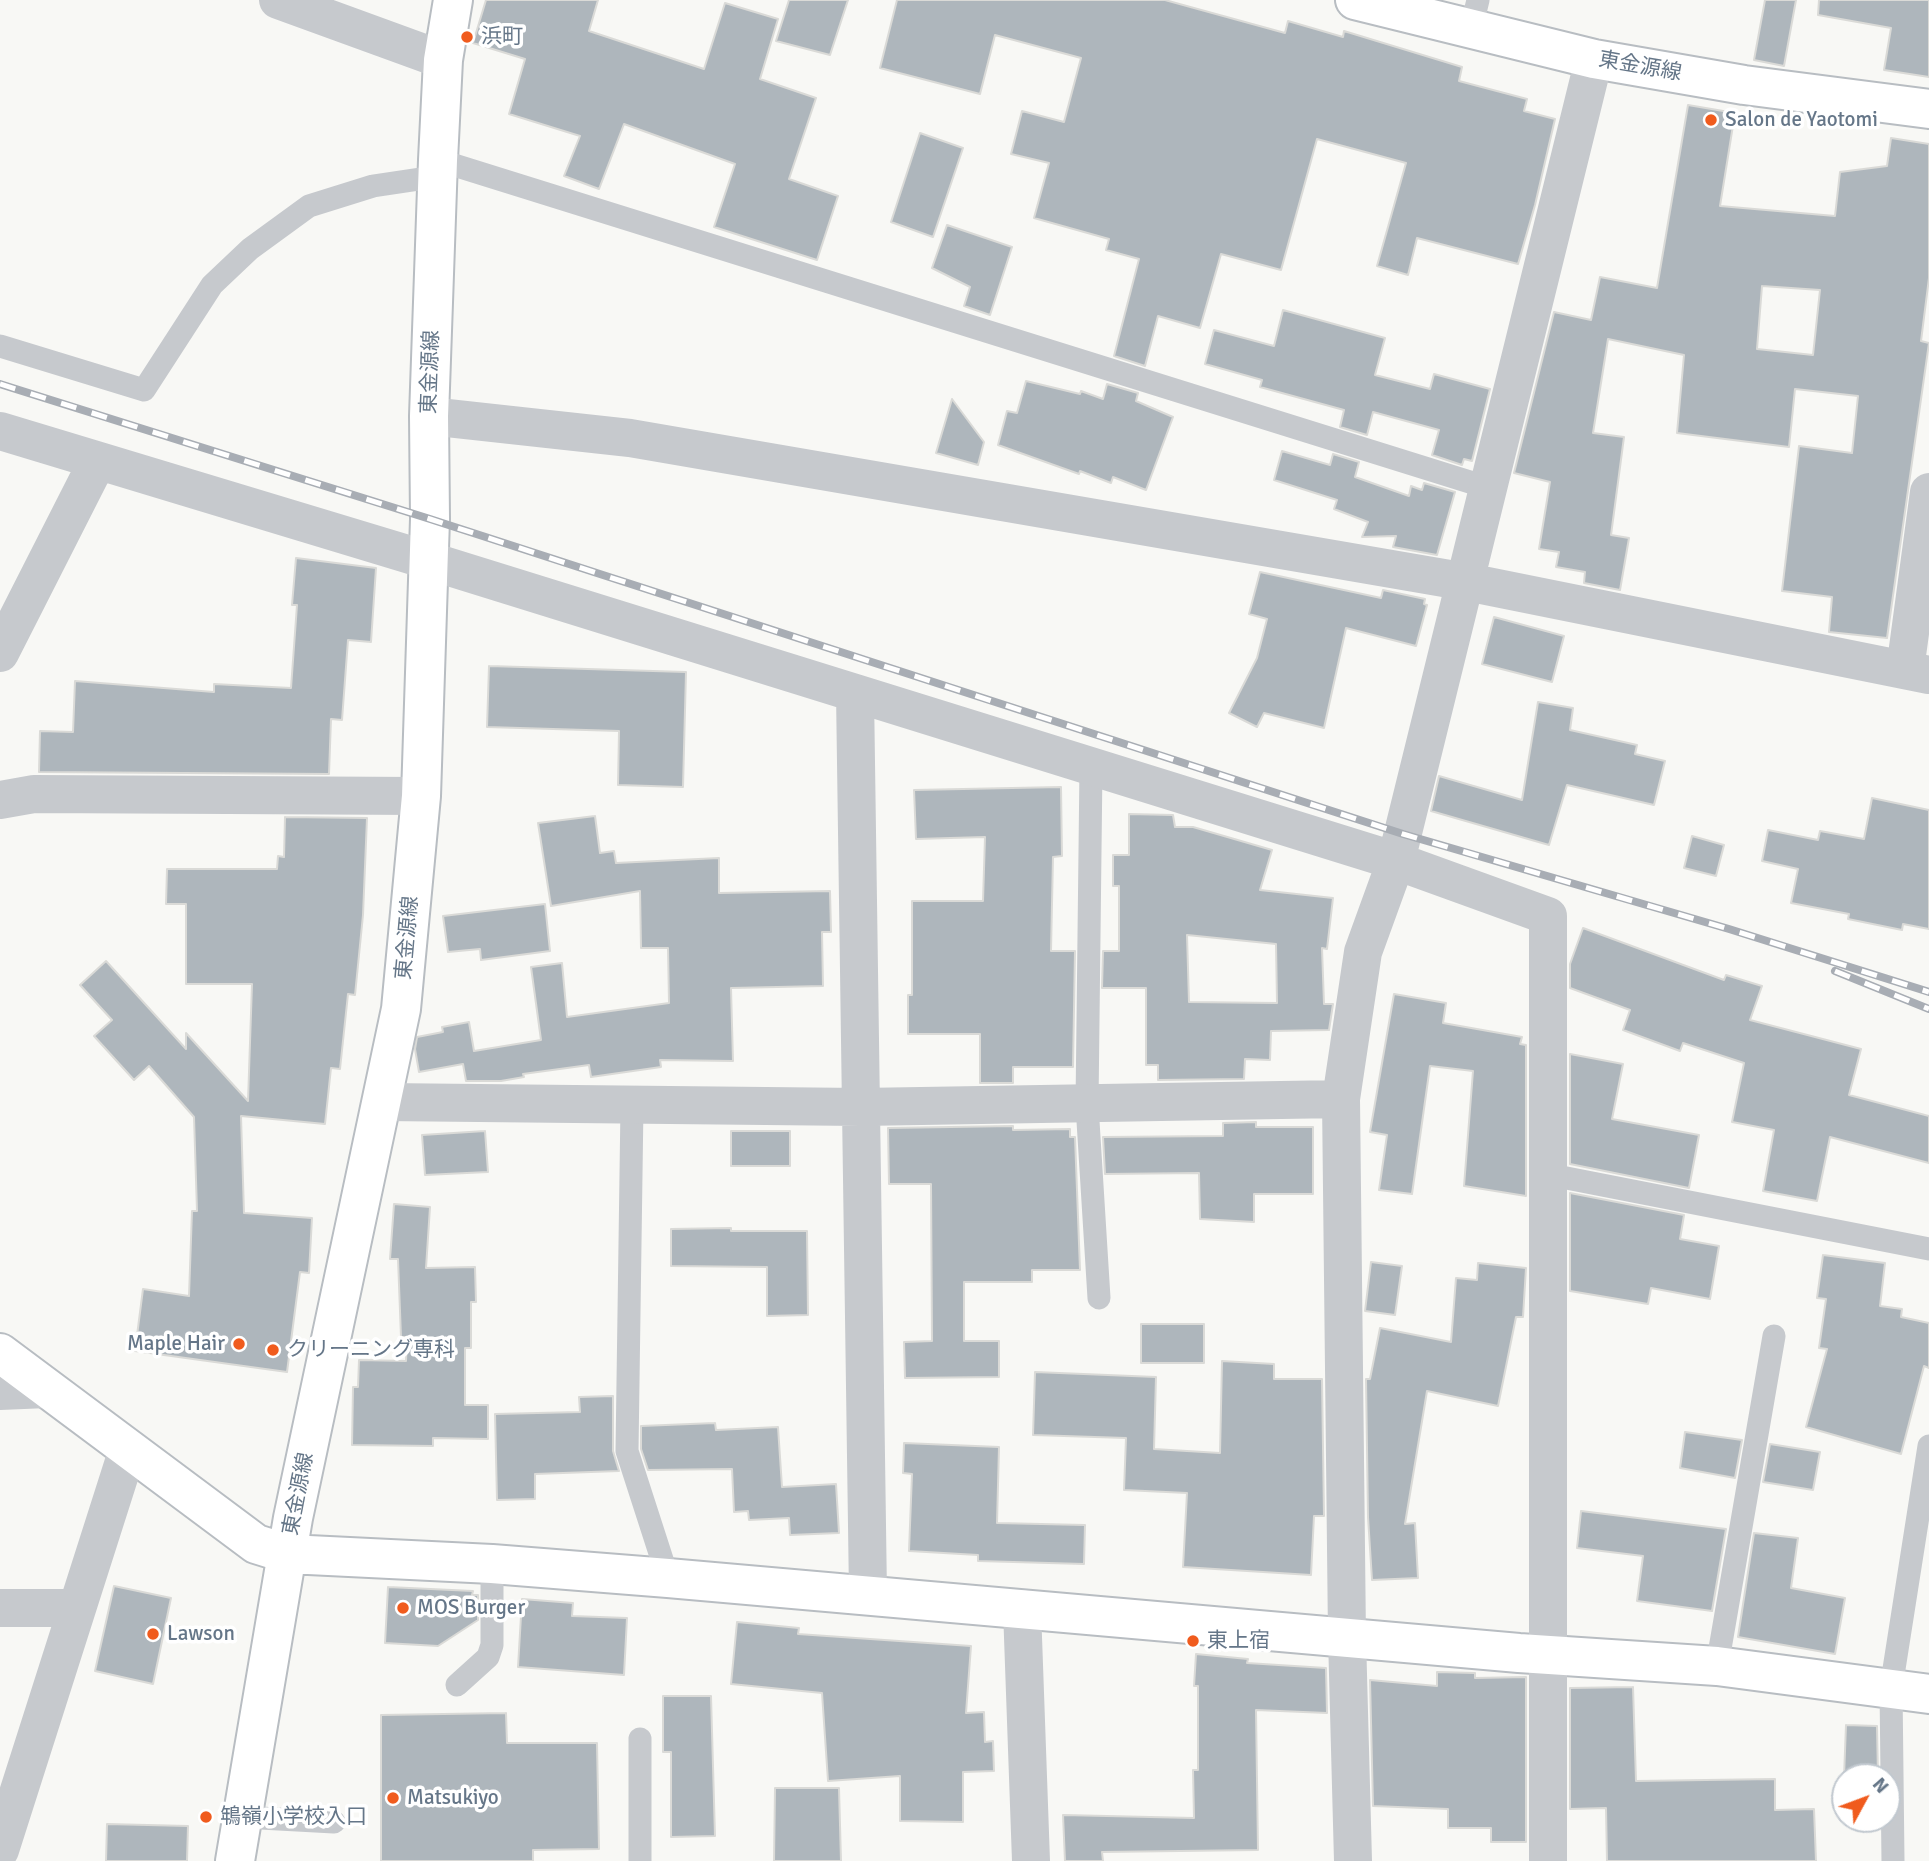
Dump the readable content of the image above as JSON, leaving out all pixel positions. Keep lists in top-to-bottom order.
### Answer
{
  "streets": {
    "main road": ["東金源線"]
  },
  "places": [
    "浜町",
    "Salon de Yaotomi",
    "Maple Hair",
    "クリーニング専科",
    "MOS Burger",
    "Lawson",
    "東上宿",
    "Matsukiyo",
    "鵇嶺小学校入口"
  ],
  "north": "top right"
}
